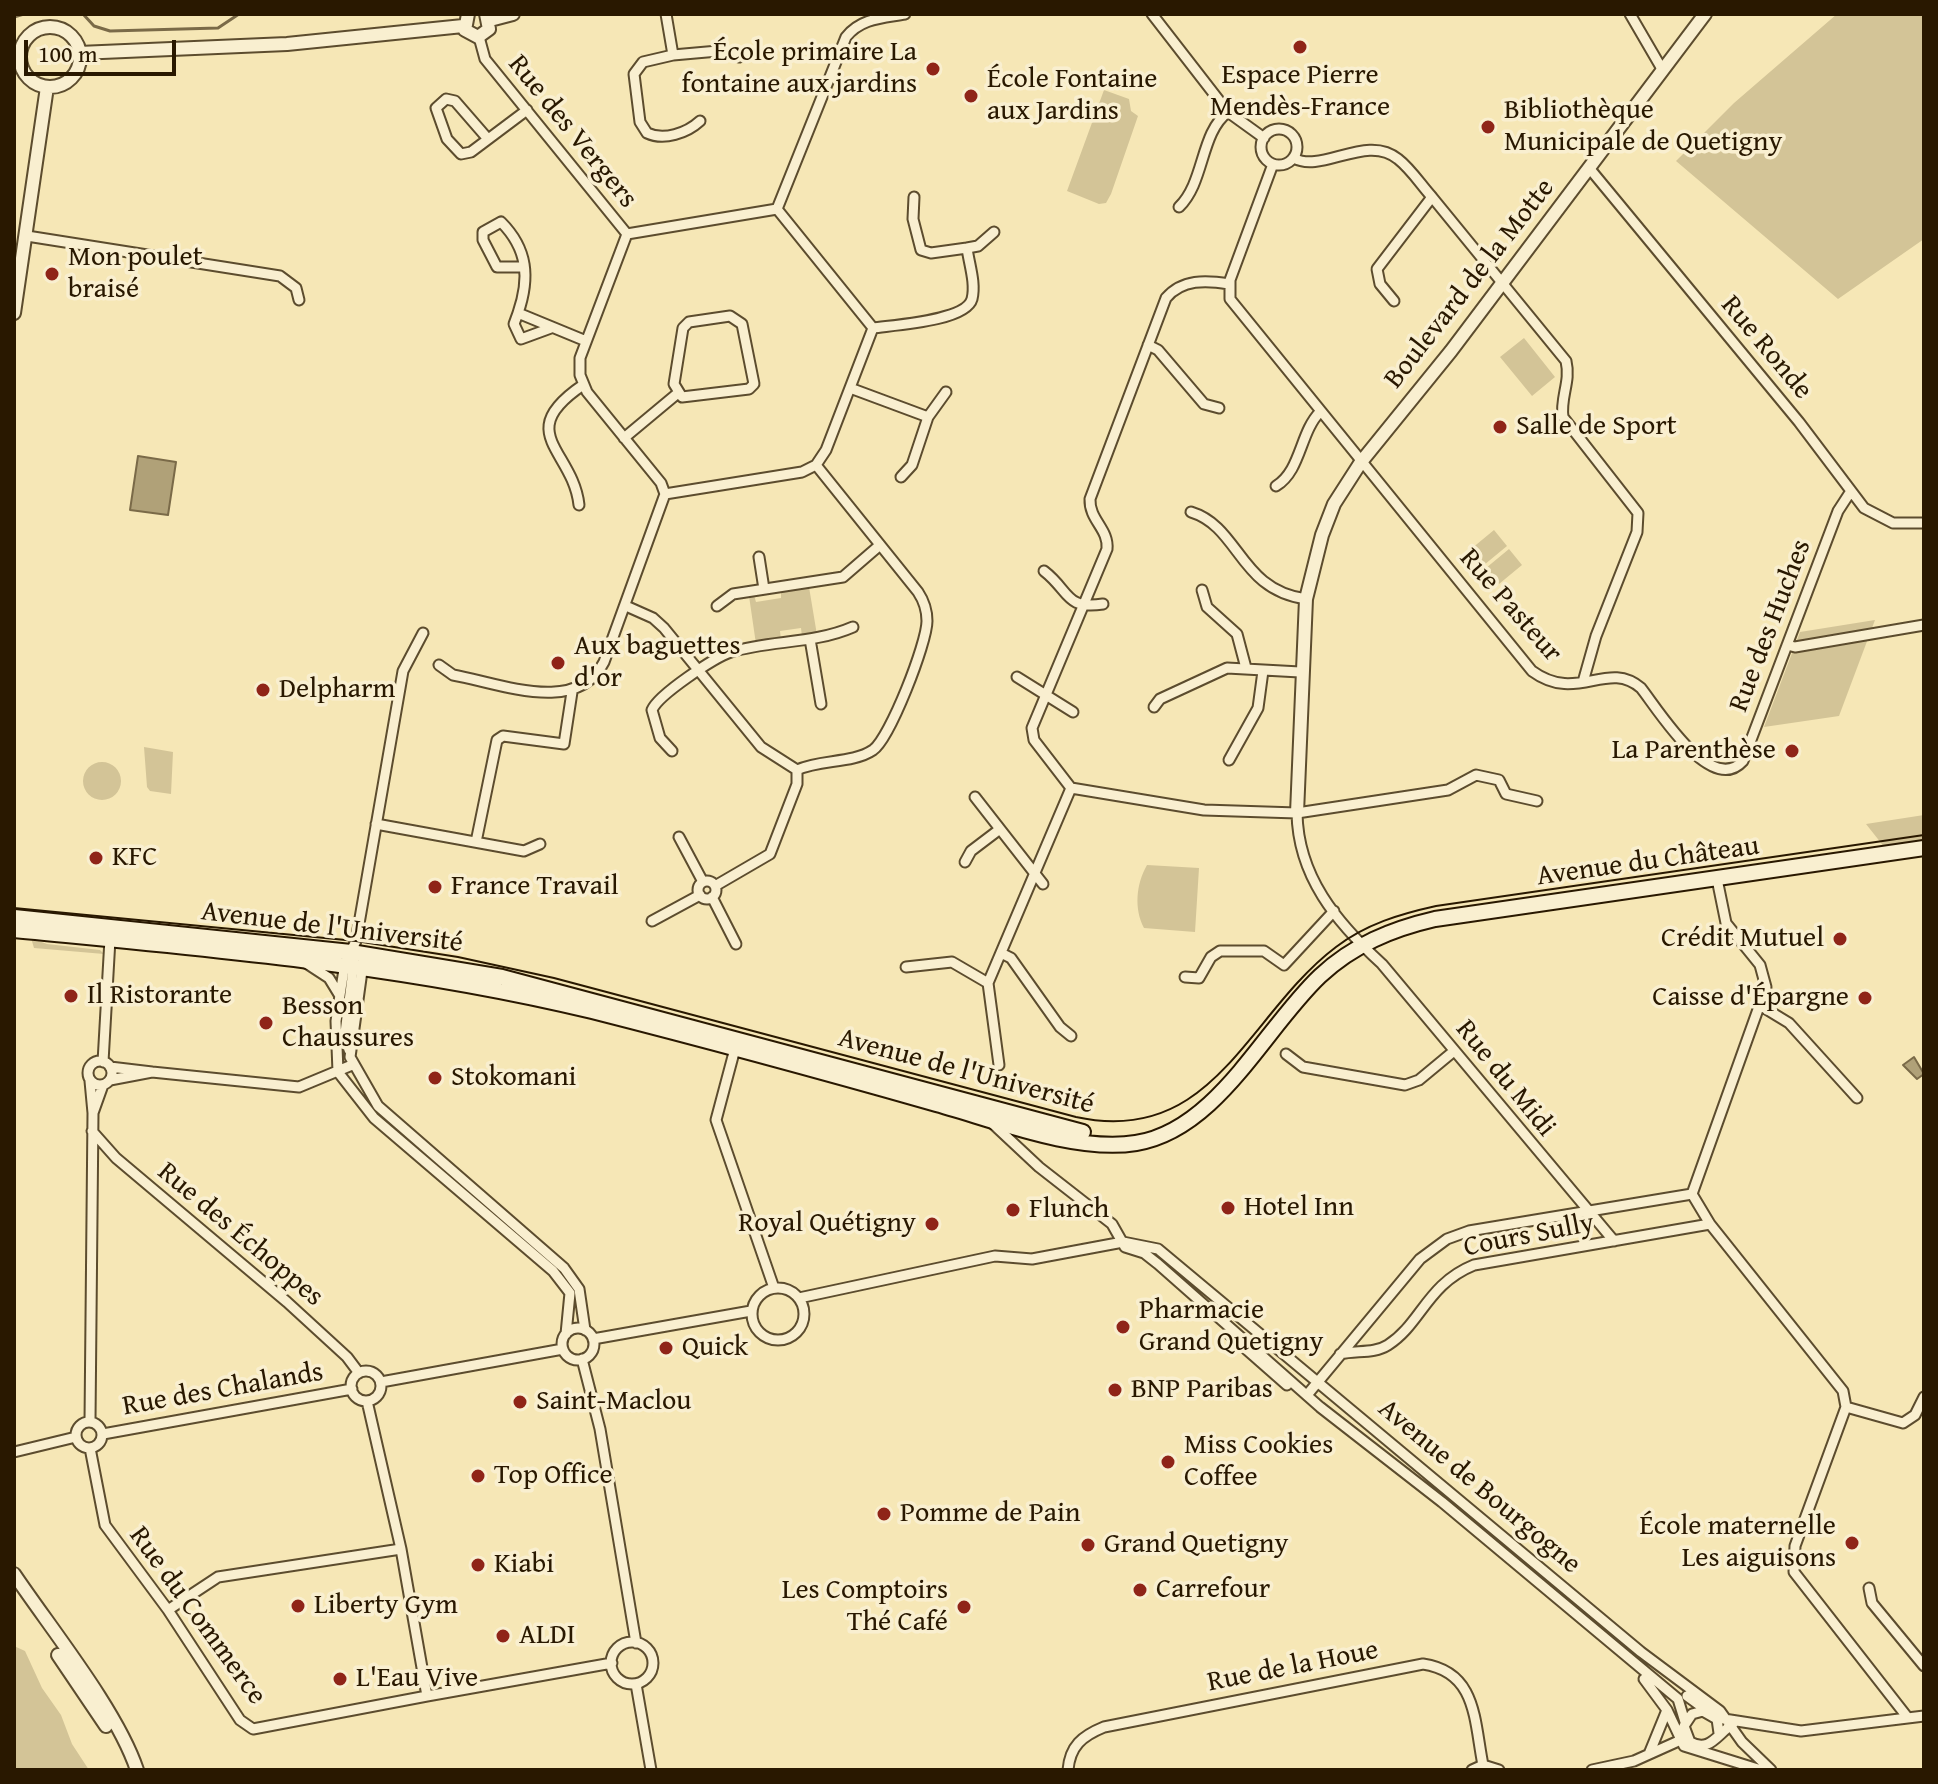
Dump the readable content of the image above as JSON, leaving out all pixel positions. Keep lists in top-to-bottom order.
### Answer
{
  "streets": {
    "main road": ["Avenue du Château", "Avenue de l'Université"],
    "street": [
      "Rue des Vergers",
      "Boulevard de la Motte",
      "Rue Ronde",
      "Rue Pasteur",
      "Rue des Huches",
      "Rue du Midi",
      "Rue des Échoppes",
      "Cours Sully",
      "Rue des Chalands",
      "Avenue de Bourgogne",
      "Rue du Commerce",
      "Rue de la Houe"
    ]
  },
  "crossings": [
    ["Boulevard de la Motte", "Rue Ronde"],
    ["Boulevard de la Motte", "Rue Pasteur"],
    ["Boulevard de la Motte", "Avenue du Château"],
    ["Boulevard de la Motte", "Rue du Midi"],
    ["Rue Ronde", "Rue des Huches"],
    ["Rue Pasteur", "Rue des Huches"],
    ["Avenue du Château", "Avenue de l'Université"],
    ["Avenue du Château", "Rue du Midi"],
    ["Rue du Midi", "Cours Sully"],
    ["Rue des Échoppes", "Rue des Chalands"],
    ["Cours Sully", "Avenue de Bourgogne"],
    ["Rue des Chalands", "Rue du Commerce"]
  ],
  "places": [
    "Espace Pierre Mendès-France",
    "École primaire La fontaine aux jardins",
    "École Fontaine aux Jardins",
    "Bibliothèque Municipale de Quetigny",
    "Mon poulet braisé",
    "Salle de Sport",
    "Aux baguettes d'or",
    "Delpharm",
    "La Parenthèse",
    "KFC",
    "France Travail",
    "Crédit Mutuel",
    "Il Ristorante",
    "Caisse d'Épargne",
    "Besson Chaussures",
    "Stokomani",
    "Hotel Inn",
    "Flunch",
    "Royal Quétigny",
    "Pharmacie Grand Quetigny",
    "Quick",
    "BNP Paribas",
    "Saint-Maclou",
    "Miss Cookies Coffee",
    "Top Office",
    "Pomme de Pain",
    "École maternelle Les aiguisons",
    "Grand Quetigny",
    "Kiabi",
    "Carrefour",
    "Liberty Gym",
    "Les Comptoirs Thé Café",
    "ALDI",
    "L'Eau Vive"
  ],
  "scale_bar": "100 m"
}
